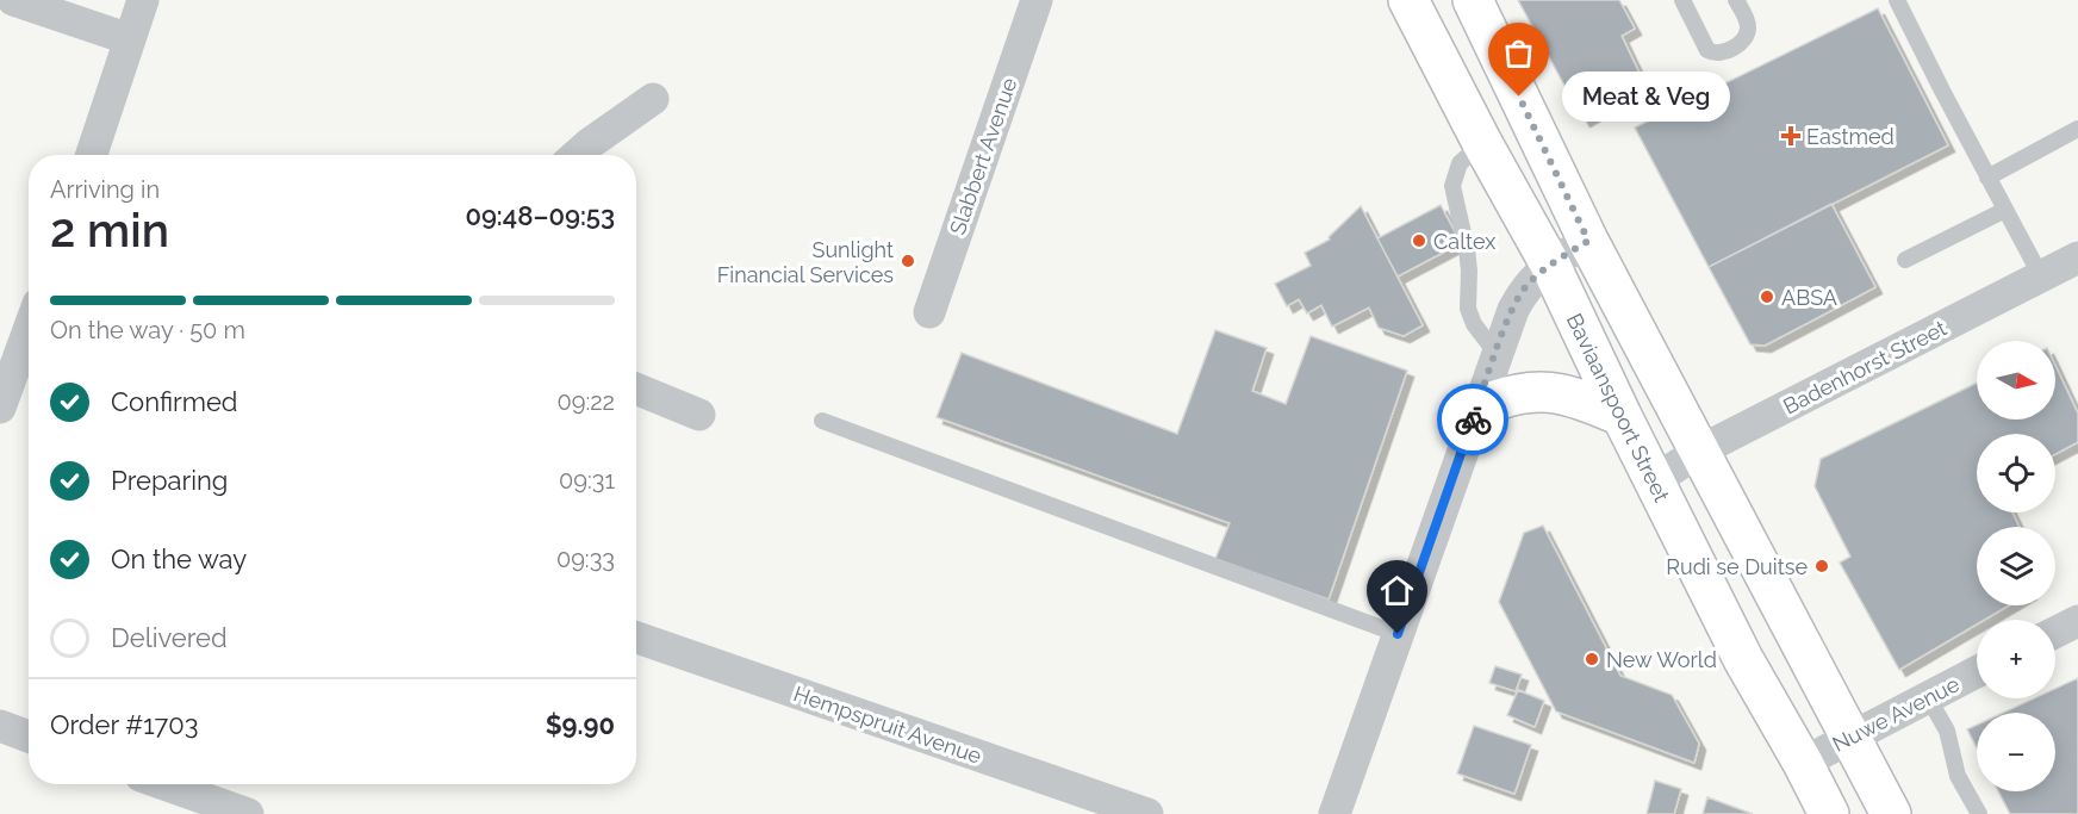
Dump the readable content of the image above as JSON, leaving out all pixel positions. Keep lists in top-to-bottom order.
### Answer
{
  "streets": {
    "main road": ["Baviaanspoort Street"],
    "street": [
      "Slabbert Avenue",
      "Badenhorst Street",
      "Nuwe Avenue",
      "Hempspruit Avenue"
    ]
  },
  "crossings": [
    ["Badenhorst Street", "Baviaanspoort Street"],
    ["Baviaanspoort Street", "Nuwe Avenue"]
  ],
  "places": {
    "other": [
      "Meat & Veg",
      "Caltex",
      "Sunlight Financial Services",
      "ABSA",
      "Rudi se Duitse",
      "New World"
    ],
    "health": ["Eastmed"]
  },
  "north": "right",
  "page": {
    "bubble": "Meat & Veg",
    "heading": ["2 min", "Arriving in", "09:48–09:53"],
    "panel": ["Order #1703", "$9.90"],
    "bar": "On the way · 50 m",
    "map_buttons": ["+", "−"],
    "list": [
      ["Confirmed", "09:22"],
      ["Preparing", "09:31"],
      ["On the way", "09:33"],
      "Delivered"
    ]
  }
}
